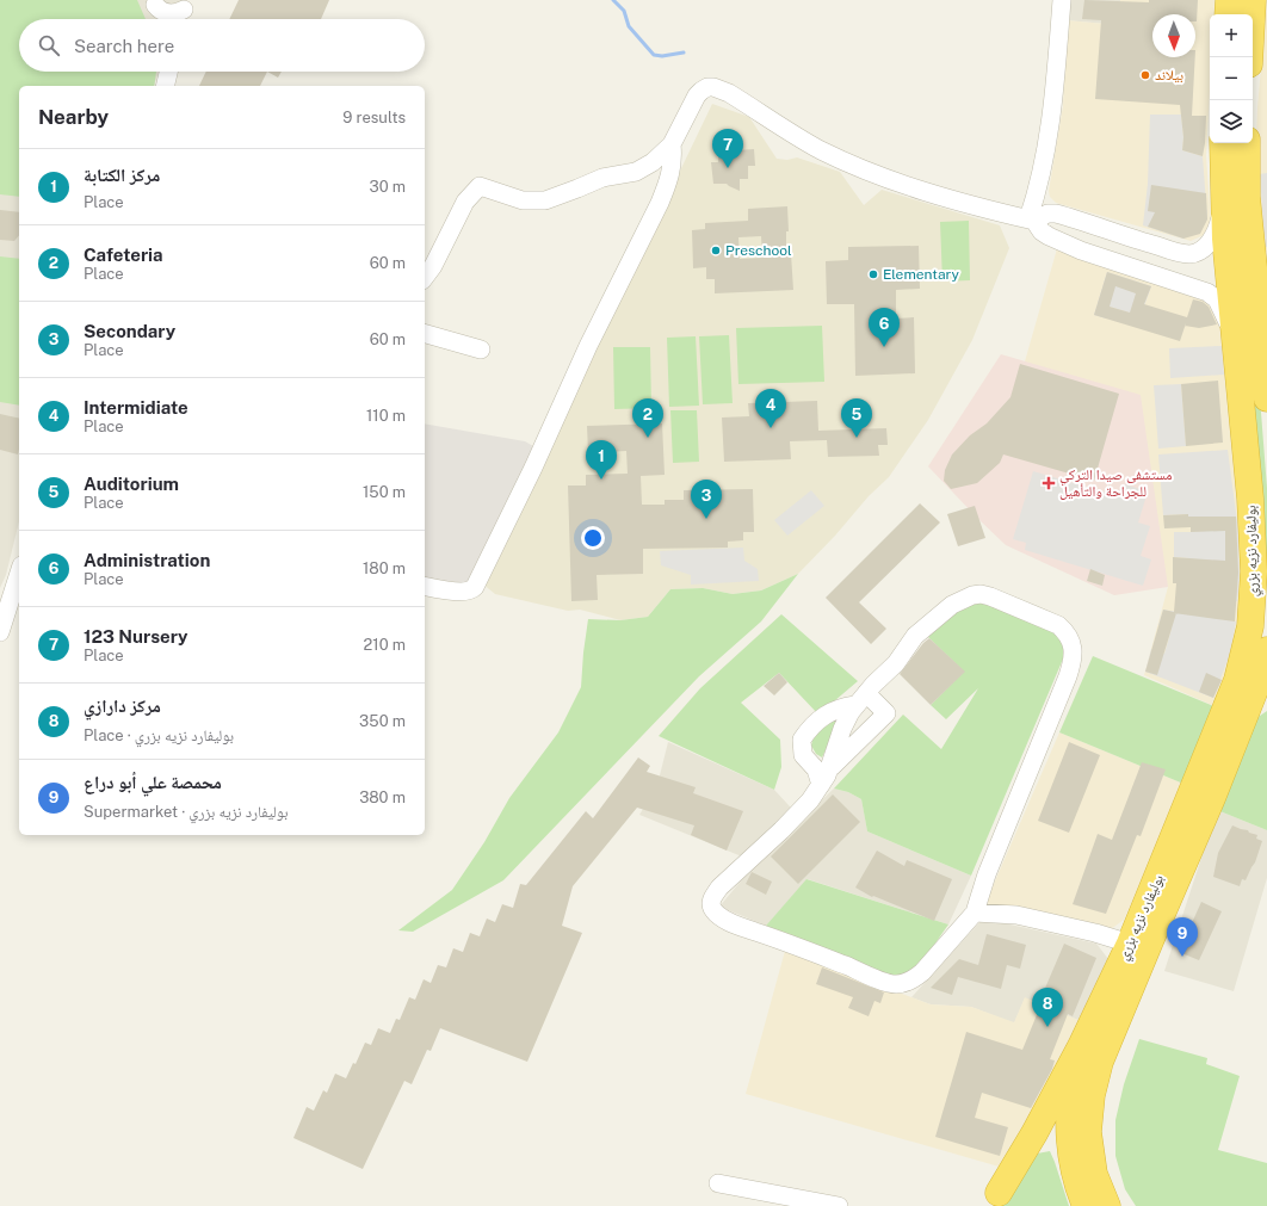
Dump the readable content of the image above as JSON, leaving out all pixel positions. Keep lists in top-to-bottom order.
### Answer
{
  "streets": {
    "highway": ["بوليفارد نزيه بزري"]
  },
  "places": {
    "other": ["بيلاند", "Preschool", "Elementary"],
    "health": ["مستشفى صيدا التركي للجراحة والتأهيل"]
  },
  "north": "bottom",
  "page": {
    "map_buttons": ["+", "−"],
    "search": "Search here",
    "heading": ["Nearby", "9 results"],
    "pins": [
      "7",
      "6",
      "4",
      "2",
      "5",
      "1",
      "3",
      "9",
      "8"
    ],
    "list": [
      {
        "mark": "1",
        "name": "مركز الكتابة",
        "note": "Place",
        "value": "30 m"
      },
      {
        "mark": "2",
        "name": "Cafeteria",
        "note": "Place",
        "value": "60 m"
      },
      {
        "mark": "3",
        "name": "Secondary",
        "note": "Place",
        "value": "60 m"
      },
      {
        "mark": "4",
        "name": "Intermidiate",
        "note": "Place",
        "value": "110 m"
      },
      {
        "mark": "5",
        "name": "Auditorium",
        "note": "Place",
        "value": "150 m"
      },
      {
        "mark": "6",
        "name": "Administration",
        "note": "Place",
        "value": "180 m"
      },
      {
        "mark": "7",
        "name": "123 Nursery",
        "note": "Place",
        "value": "210 m"
      },
      {
        "mark": "8",
        "name": "مركز دارازي",
        "note": "Place · بوليفارد نزيه بزري",
        "value": "350 m"
      },
      {
        "mark": "9",
        "name": "محمصة علي أبو دراع",
        "note": "Supermarket · بوليفارد نزيه بزري",
        "value": "380 m"
      }
    ]
  }
}
